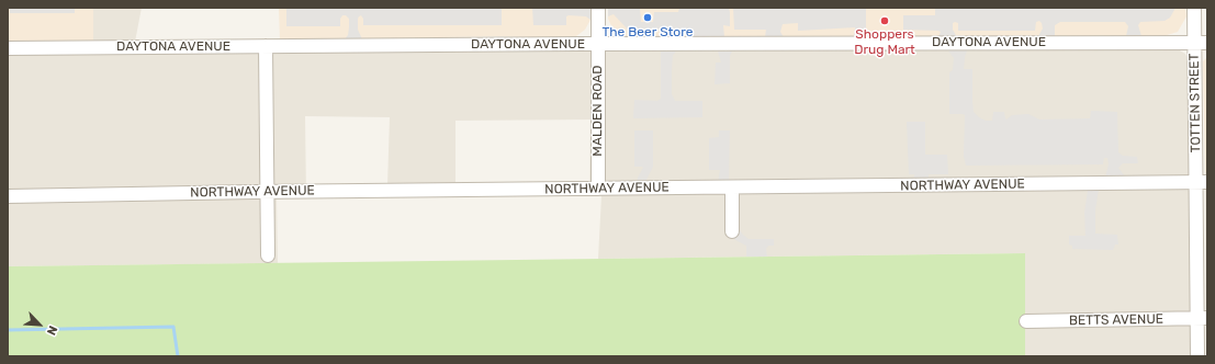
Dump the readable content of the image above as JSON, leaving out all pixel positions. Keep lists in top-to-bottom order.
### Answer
{
  "streets": {
    "street": [
      "DAYTONA AVENUE",
      "TOTTEN STREET",
      "MALDEN ROAD",
      "NORTHWAY AVENUE",
      "BETTS AVENUE"
    ]
  },
  "crossings": [
    ["DAYTONA AVENUE", "TOTTEN STREET"],
    ["DAYTONA AVENUE", "MALDEN ROAD"],
    ["TOTTEN STREET", "NORTHWAY AVENUE"],
    ["TOTTEN STREET", "BETTS AVENUE"],
    ["MALDEN ROAD", "NORTHWAY AVENUE"]
  ],
  "places": ["The Beer Store", "Shoppers Drug Mart"],
  "north": "bottom right"
}
